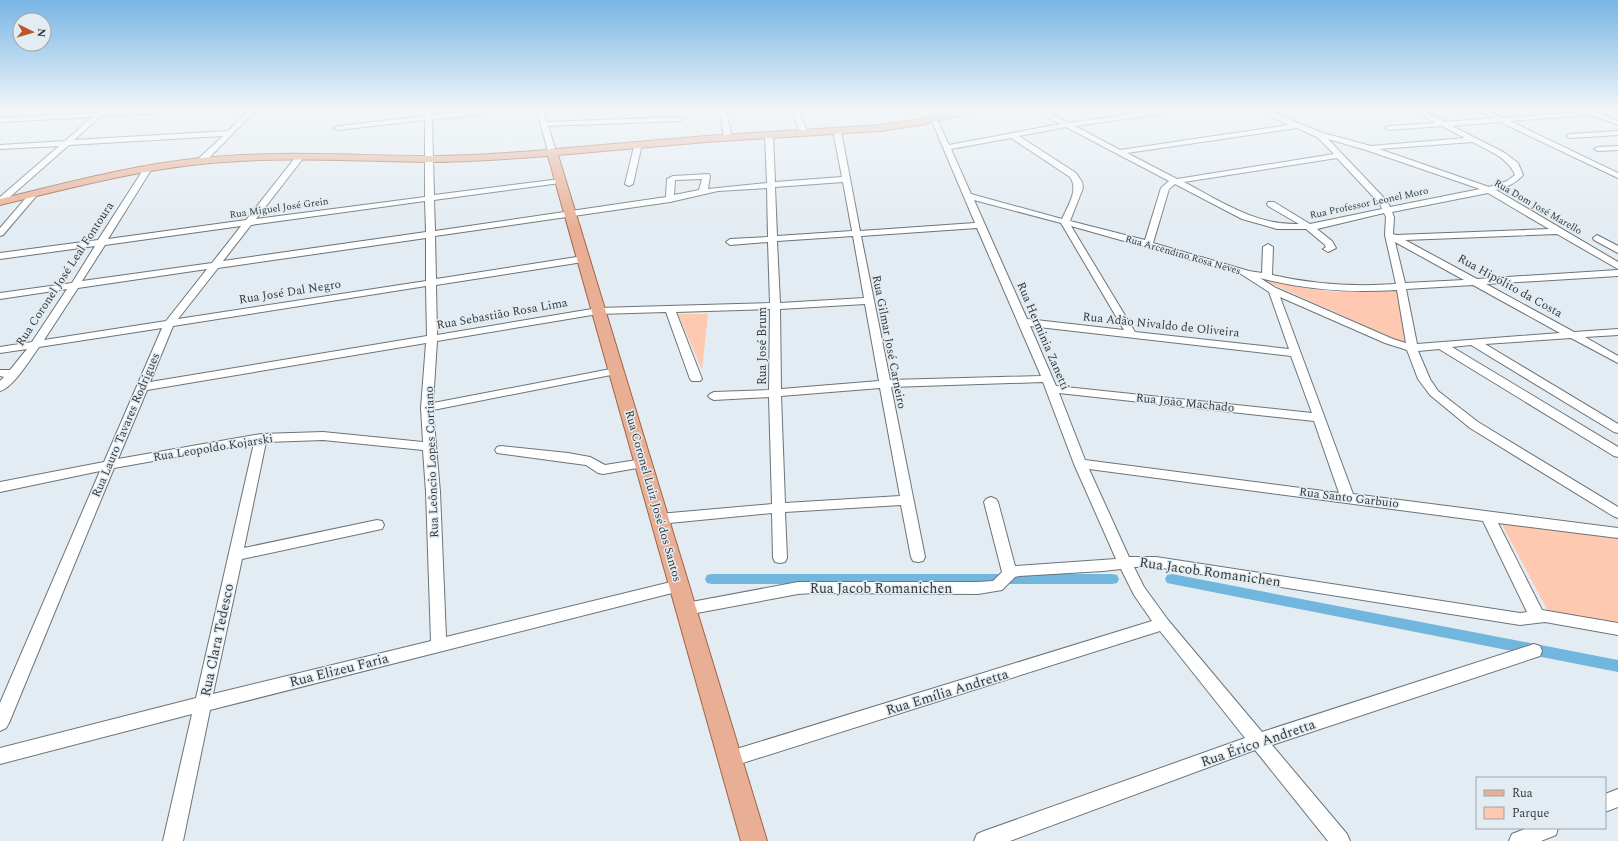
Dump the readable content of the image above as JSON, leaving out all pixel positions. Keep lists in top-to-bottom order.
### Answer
{
  "streets": {
    "main road": ["Rua Coronel Luiz José dos Santos"],
    "street": [
      "Rua Professor Leonel Moro",
      "Rua Dom José Marello",
      "Rua Miguel José Grein",
      "Rua Arcendino Rosa Neves",
      "Rua Coronel José Leal Fontoura",
      "Rua Hipólito da Costa",
      "Rua José Dal Negro",
      "Rua Sebastião Rosa Lima",
      "Rua Adão Nivaldo de Oliveira",
      "Rua Herminia Zanetti",
      "Rua Gilmar José Carneiro",
      "Rua José Brum",
      "Rua João Machado",
      "Rua Lauro Tavares Rodrigues",
      "Rua Leopoldo Kojarski",
      "Rua Leôncio Lopes Cortiano",
      "Rua Santo Garbuio",
      "Rua Jacob Romanichen",
      "Rua Clara Tedesco",
      "Rua Elizeu Faria",
      "Rua Emília Andretta",
      "Rua Érico Andretta"
    ]
  },
  "crossings": [
    ["Rua Professor Leonel Moro", "Rua Dom José Marello"],
    ["Rua Miguel José Grein", "Rua Coronel José Leal Fontoura"],
    ["Rua Miguel José Grein", "Rua Lauro Tavares Rodrigues"],
    ["Rua Miguel José Grein", "Rua Leôncio Lopes Cortiano"],
    ["Rua Miguel José Grein", "Rua Coronel Luiz José dos Santos"],
    ["Rua Arcendino Rosa Neves", "Rua Herminia Zanetti"],
    ["Rua Coronel José Leal Fontoura", "Rua José Dal Negro"],
    ["Rua José Dal Negro", "Rua Lauro Tavares Rodrigues"],
    ["Rua José Dal Negro", "Rua Leôncio Lopes Cortiano"],
    ["Rua José Dal Negro", "Rua Coronel Luiz José dos Santos"],
    ["Rua Sebastião Rosa Lima", "Rua Gilmar José Carneiro"],
    ["Rua Sebastião Rosa Lima", "Rua José Brum"],
    ["Rua Sebastião Rosa Lima", "Rua Lauro Tavares Rodrigues"],
    ["Rua Sebastião Rosa Lima", "Rua Leôncio Lopes Cortiano"],
    ["Rua Sebastião Rosa Lima", "Rua Coronel Luiz José dos Santos"],
    ["Rua Adão Nivaldo de Oliveira", "Rua Herminia Zanetti"],
    ["Rua Herminia Zanetti", "Rua João Machado"],
    ["Rua Herminia Zanetti", "Rua Santo Garbuio"],
    ["Rua Herminia Zanetti", "Rua Jacob Romanichen"],
    ["Rua Herminia Zanetti", "Rua Emília Andretta"],
    ["Rua Herminia Zanetti", "Rua Érico Andretta"],
    ["Rua Gilmar José Carneiro", "Rua João Machado"],
    ["Rua José Brum", "Rua João Machado"],
    ["Rua Lauro Tavares Rodrigues", "Rua Leopoldo Kojarski"],
    ["Rua Leopoldo Kojarski", "Rua Leôncio Lopes Cortiano"],
    ["Rua Leopoldo Kojarski", "Rua Clara Tedesco"],
    ["Rua Leôncio Lopes Cortiano", "Rua Elizeu Faria"],
    ["Rua Coronel Luiz José dos Santos", "Rua Jacob Romanichen"],
    ["Rua Coronel Luiz José dos Santos", "Rua Elizeu Faria"],
    ["Rua Coronel Luiz José dos Santos", "Rua Emília Andretta"],
    ["Rua Clara Tedesco", "Rua Elizeu Faria"]
  ],
  "legend": ["Rua", "Parque"],
  "north": "right"
}
